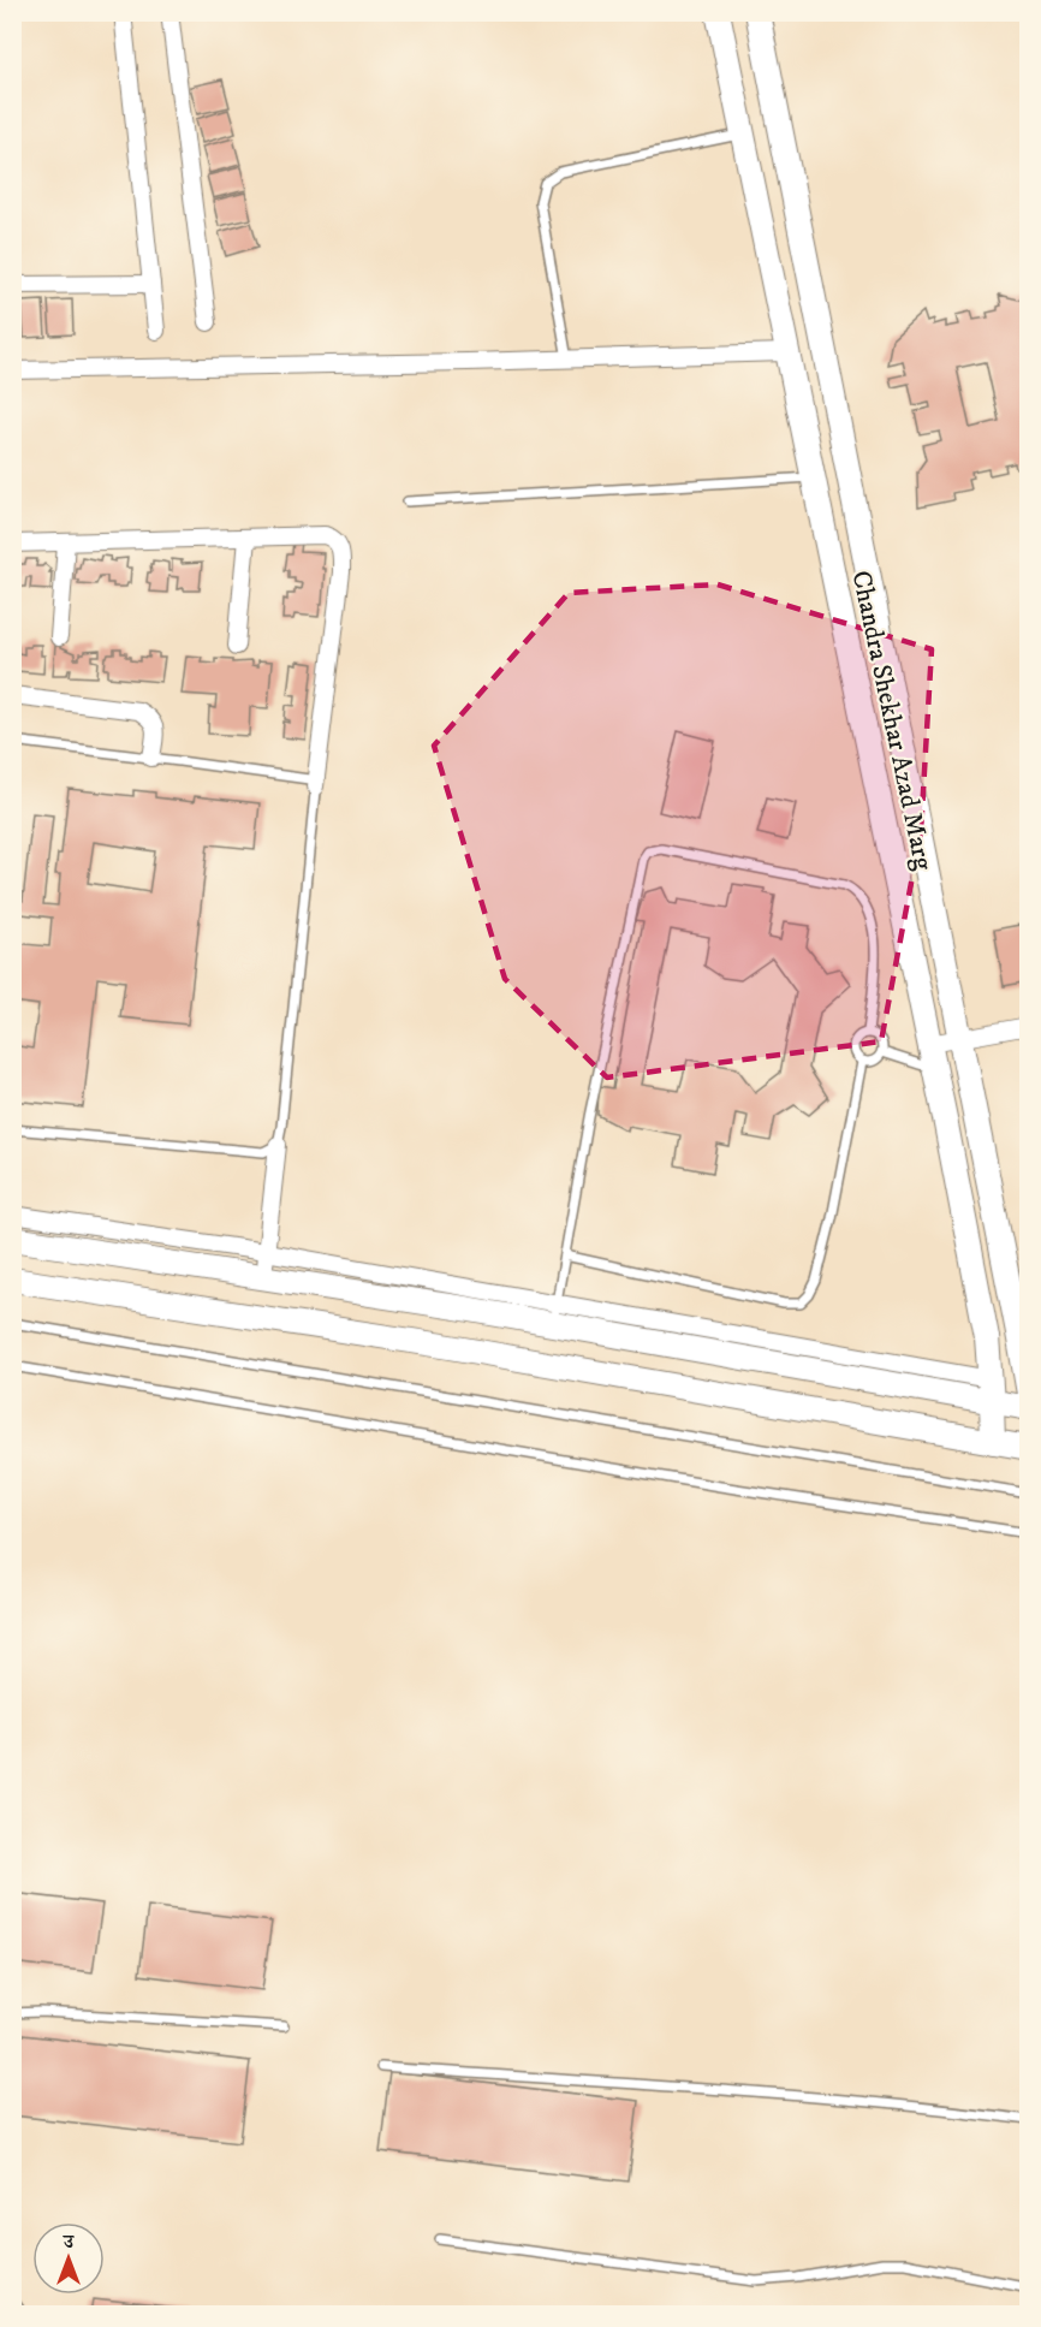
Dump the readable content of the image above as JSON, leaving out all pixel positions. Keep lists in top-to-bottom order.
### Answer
{
  "streets": {
    "street": ["Chandra Shekhar Azad Marg"]
  },
  "north": "top"
}
